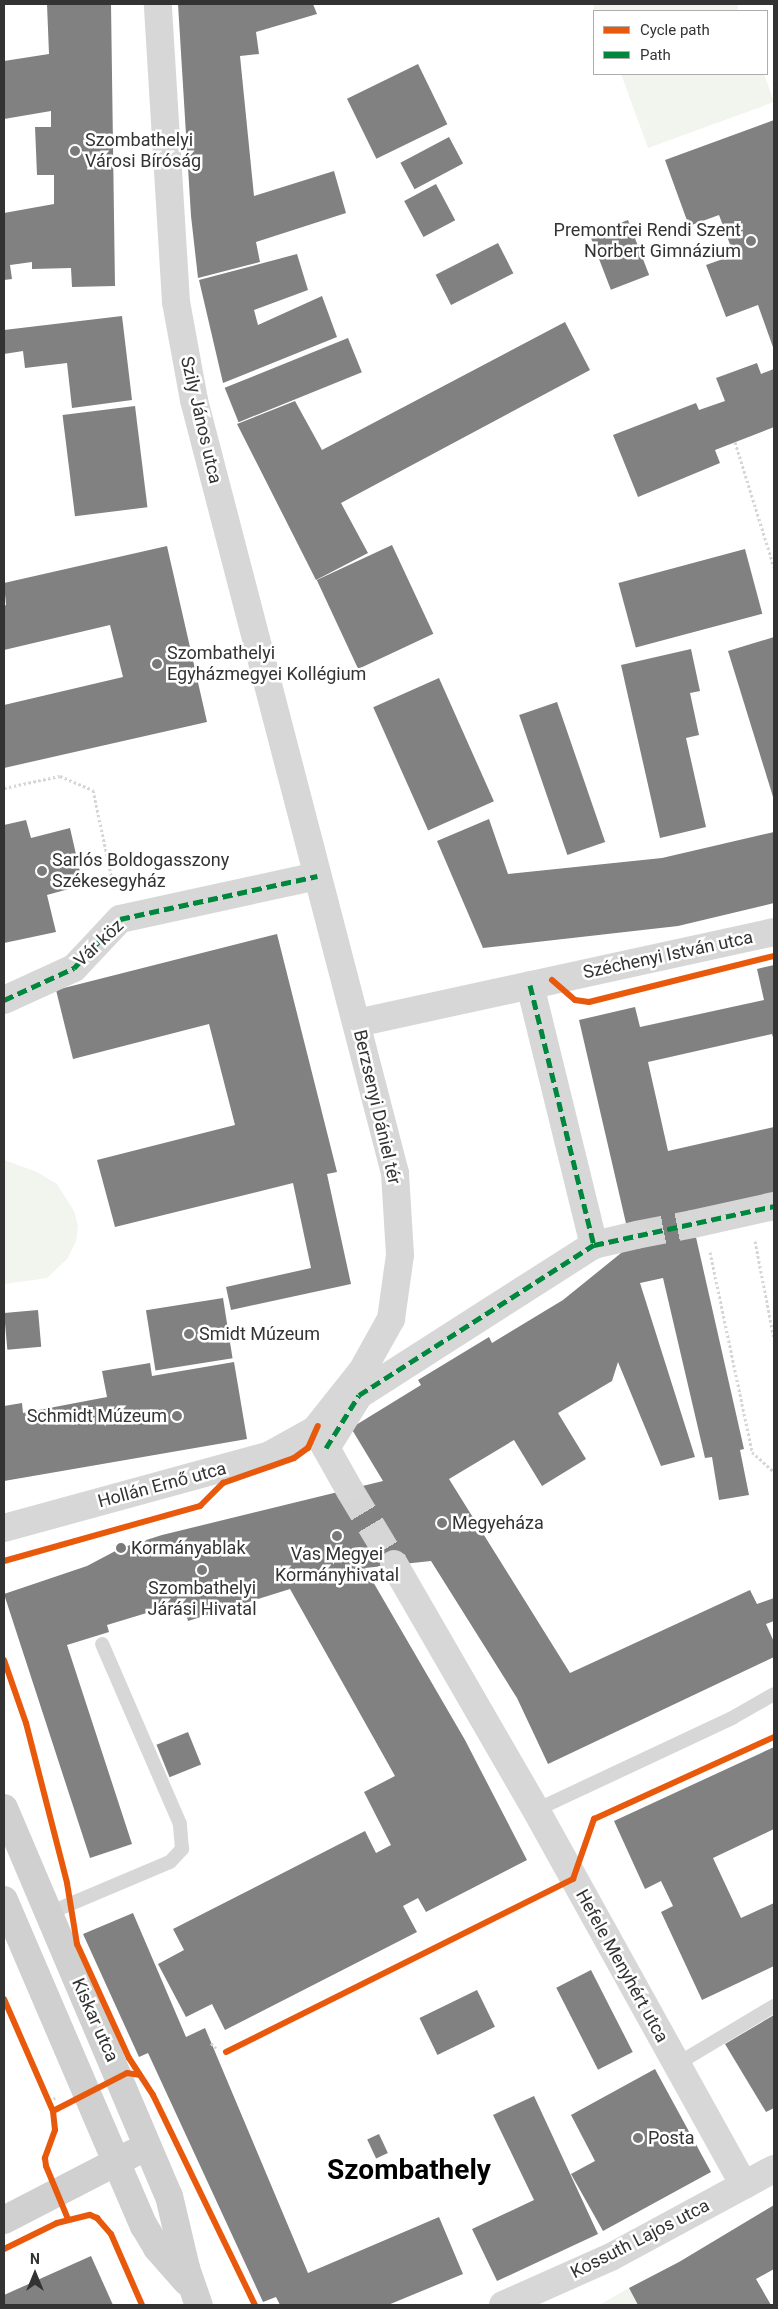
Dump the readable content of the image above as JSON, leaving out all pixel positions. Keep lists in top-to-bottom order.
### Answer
{
  "streets": {
    "street": [
      "Szily János utca",
      "Vár köz",
      "Széchenyi István utca",
      "Berzsenyi Dániel tér",
      "Hollán Ernő utca",
      "Hefele Menyhért utca",
      "Kiskar utca",
      "Kossuth Lajos utca"
    ]
  },
  "crossings": [
    ["Szily János utca", "Berzsenyi Dániel tér"],
    ["Vár köz", "Berzsenyi Dániel tér"],
    ["Széchenyi István utca", "Berzsenyi Dániel tér"],
    ["Berzsenyi Dániel tér", "Hollán Ernő utca"],
    ["Hefele Menyhért utca", "Kossuth Lajos utca"]
  ],
  "districts": ["Szombathely"],
  "places": [
    "Szombathelyi Városi Bíróság",
    "Premontrei Rendi Szent Norbert Gimnázium",
    "Szombathelyi Egyházmegyei Kollégium",
    "Sarlós Boldogasszony Székesegyház",
    "Smidt Múzeum",
    "Schmidt Múzeum",
    "Megyeháza",
    "Vas Megyei Kormányhivatal",
    "Kormányablak",
    "Szombathelyi Járási Hivatal",
    "Posta"
  ],
  "legend": ["Cycle path", "Path"],
  "north": "top"
}
